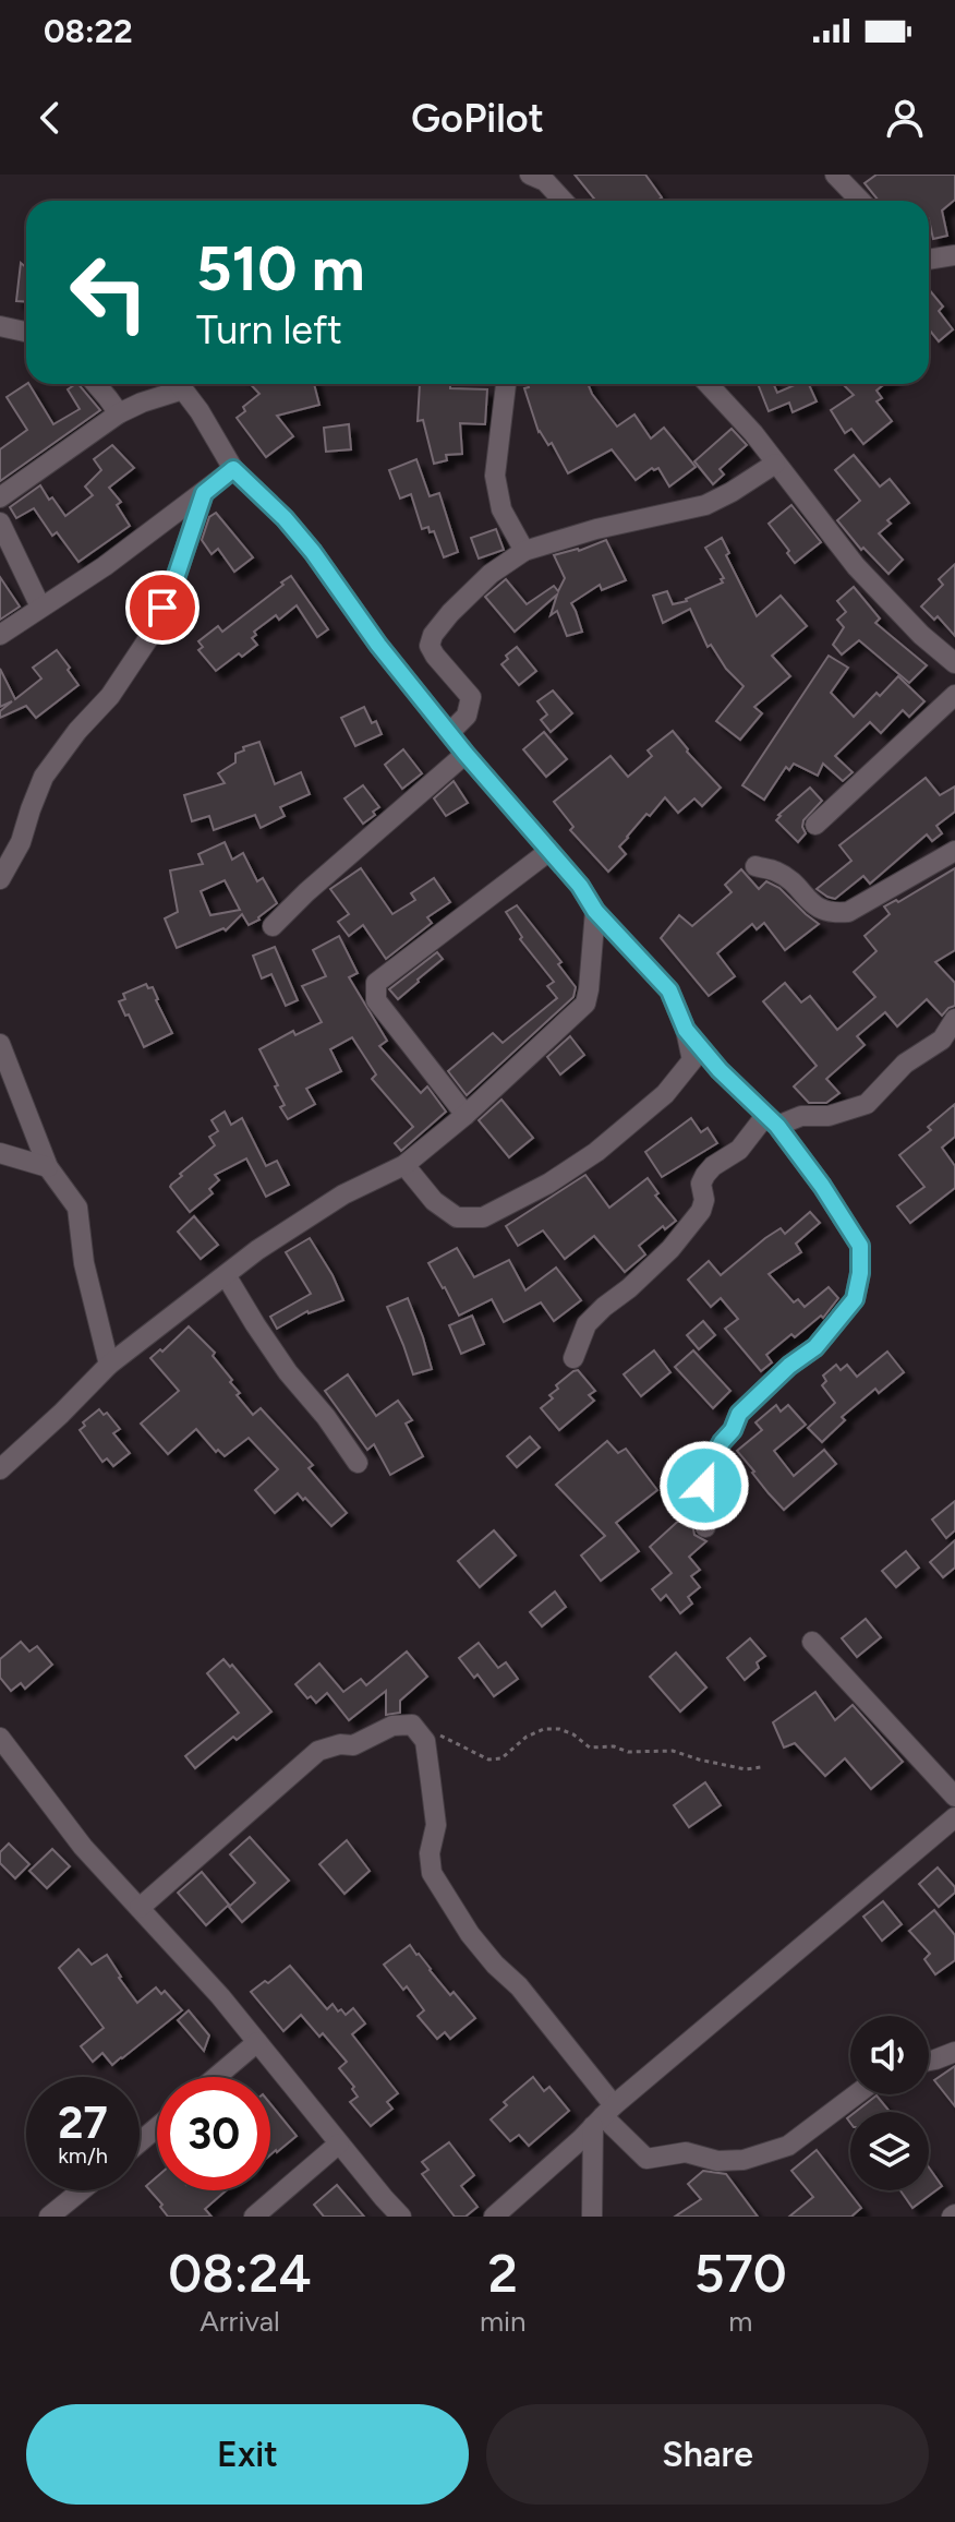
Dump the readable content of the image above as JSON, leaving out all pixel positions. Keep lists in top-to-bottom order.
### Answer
{
  "page": {
    "status": "08:22",
    "header": "GoPilot",
    "turn": ["510 m", "Turn left"],
    "speed": "27 km/h",
    "limit": "30",
    "eta": [
      "08:24",
      "Arrival",
      "2",
      "min",
      "570",
      "m"
    ],
    "buttons": ["Exit", "Share"]
  }
}
